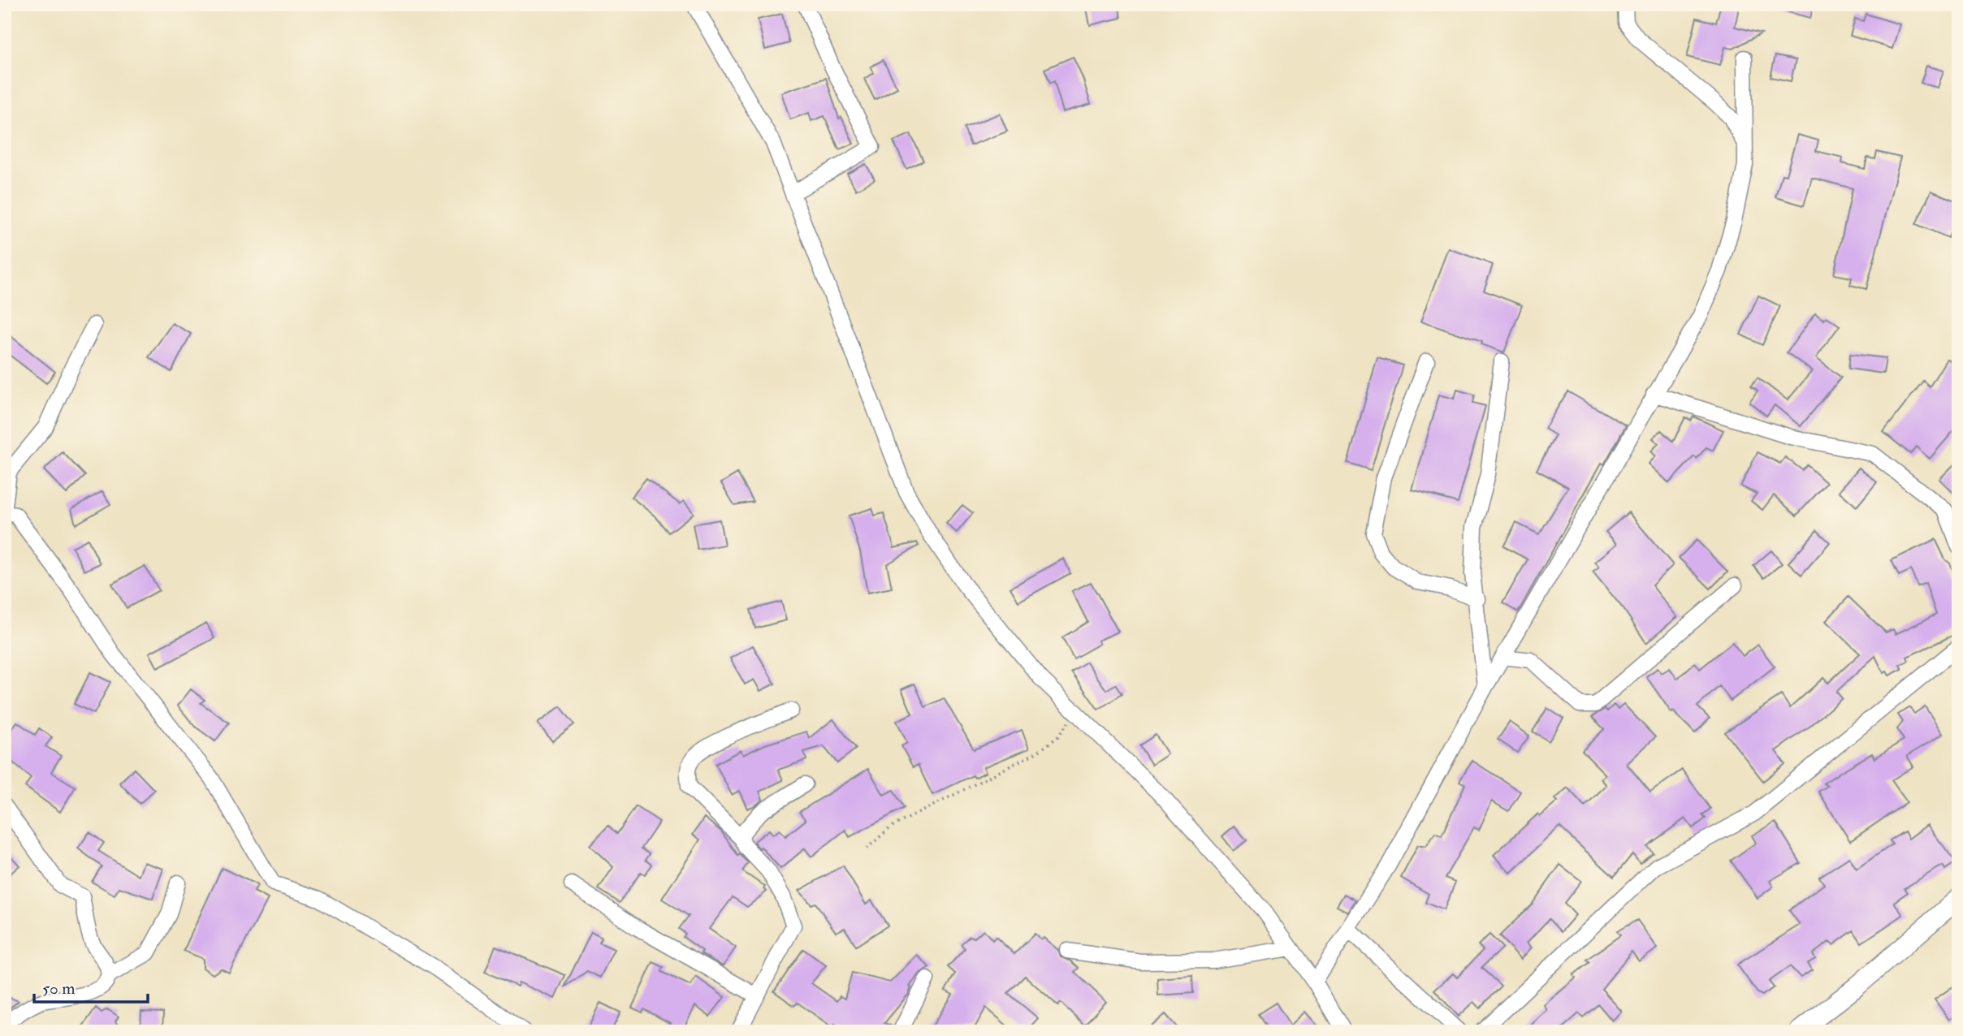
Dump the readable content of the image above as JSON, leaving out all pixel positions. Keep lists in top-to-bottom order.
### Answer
{
  "scale_bar": "50 m"
}
